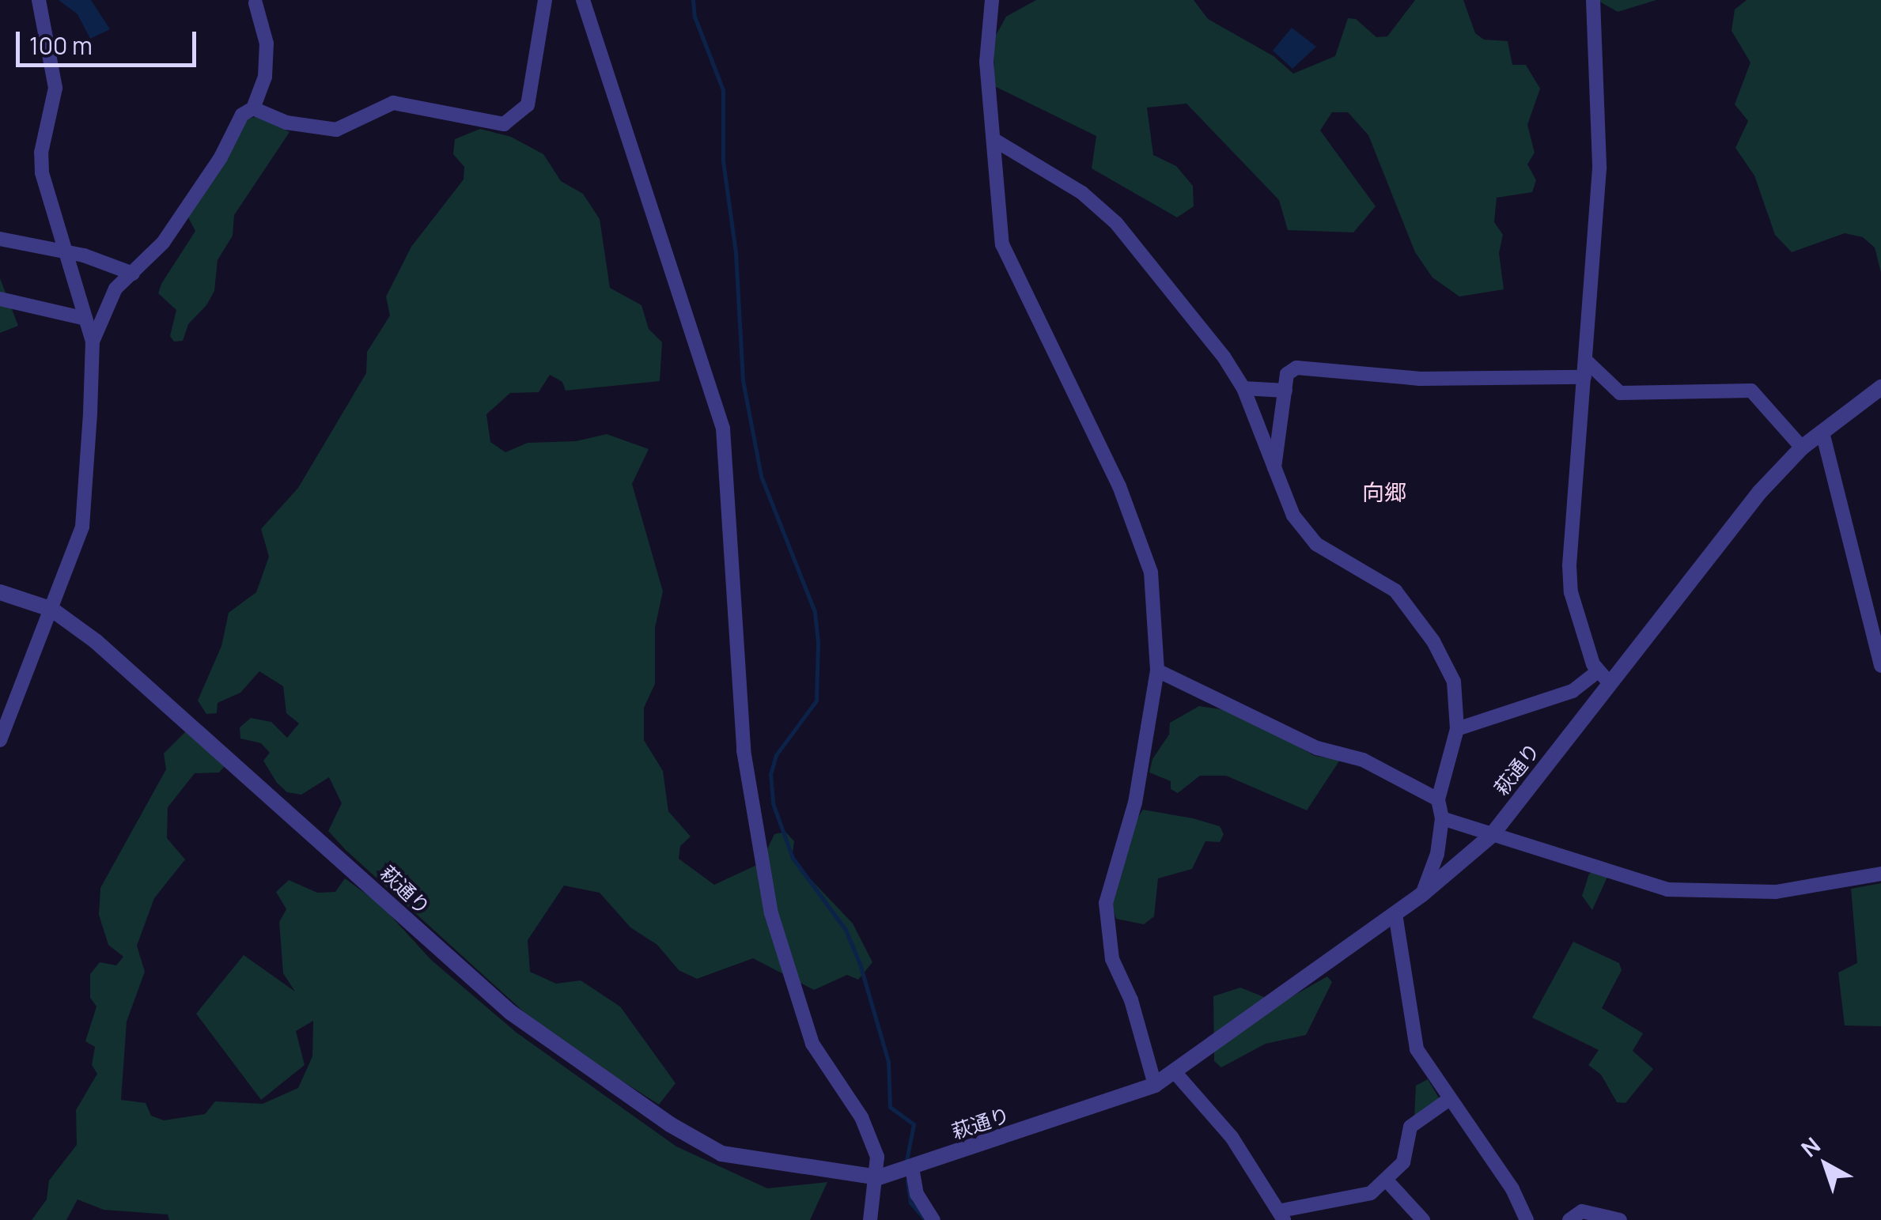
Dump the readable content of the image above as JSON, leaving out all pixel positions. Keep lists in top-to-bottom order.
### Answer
{
  "streets": {
    "street": ["萩通り"]
  },
  "districts": ["向郷"],
  "scale_bar": "100 m",
  "north": "top left"
}
